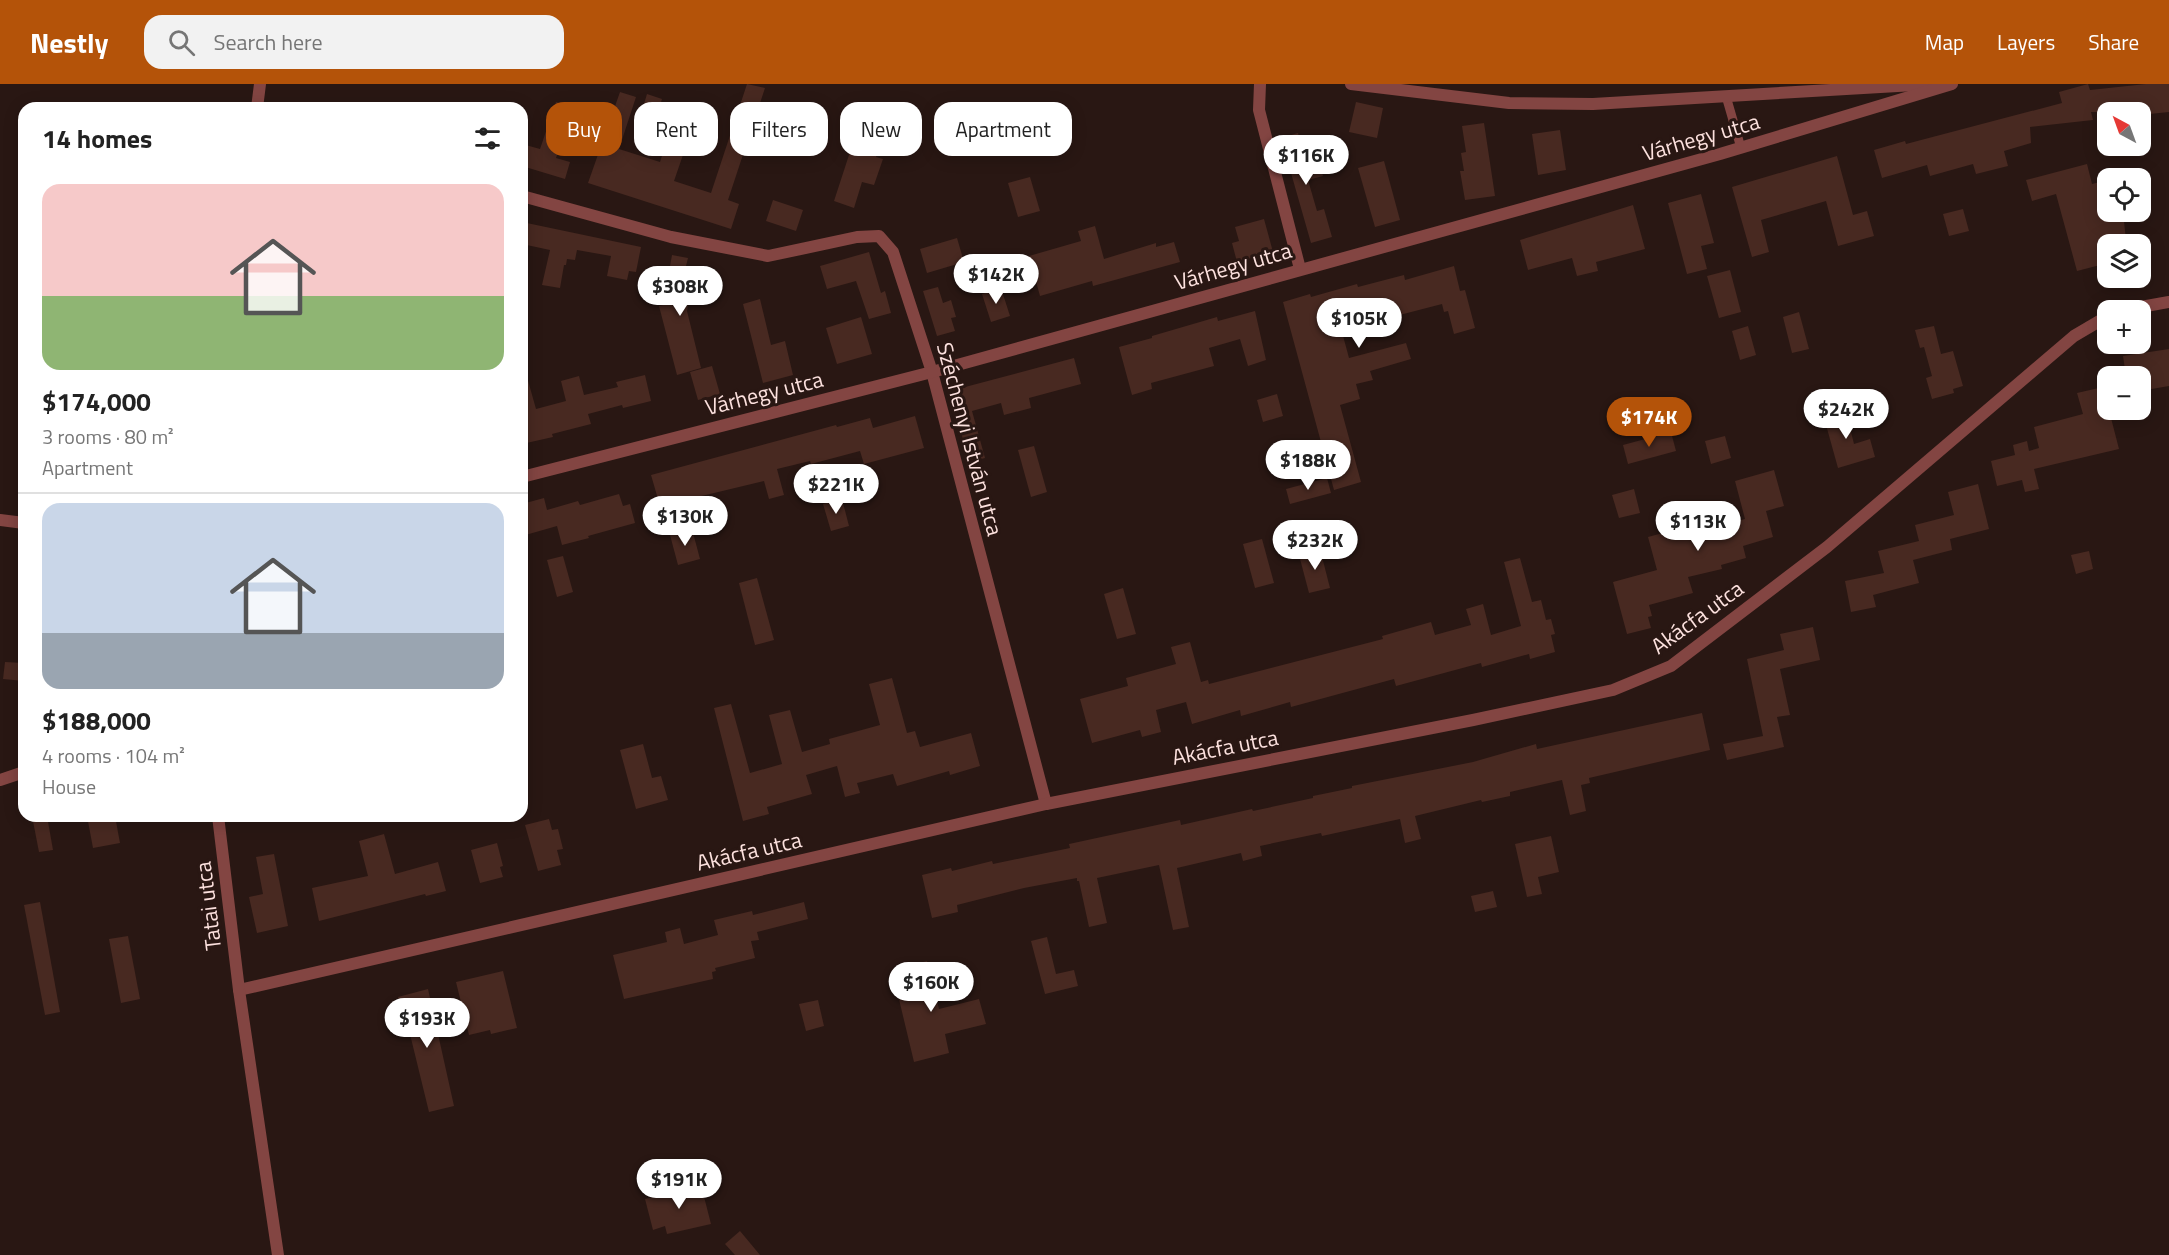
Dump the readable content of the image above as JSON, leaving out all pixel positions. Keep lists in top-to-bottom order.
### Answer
{
  "streets": {
    "street": [
      "Várhegy utca",
      "Széchenyi István utca",
      "Akácfa utca",
      "Tatai utca"
    ]
  },
  "crossings": [
    ["Várhegy utca", "Széchenyi István utca"],
    ["Széchenyi István utca", "Akácfa utca"],
    ["Akácfa utca", "Tatai utca"]
  ],
  "north": "top left",
  "page": {
    "header": "Nestly",
    "search": "Search here",
    "nav": ["Map", "Layers", "Share"],
    "map_buttons": ["+", "−"],
    "chip": [
      "Buy",
      "Rent",
      "Filters",
      "New",
      "Apartment"
    ],
    "heading": "14 homes",
    "price": [
      "$116K",
      "$142K",
      "$308K",
      "$105K",
      "$242K",
      "$174K",
      "$188K",
      "$221K",
      "$130K",
      "$113K",
      "$232K",
      "$160K",
      "$193K",
      "$191K"
    ],
    "list": [
      {
        "name": "$174,000",
        "note": "3 rooms · 80 m² · Apartment"
      },
      {
        "name": "$188,000",
        "note": "4 rooms · 104 m² · House"
      }
    ]
  }
}
